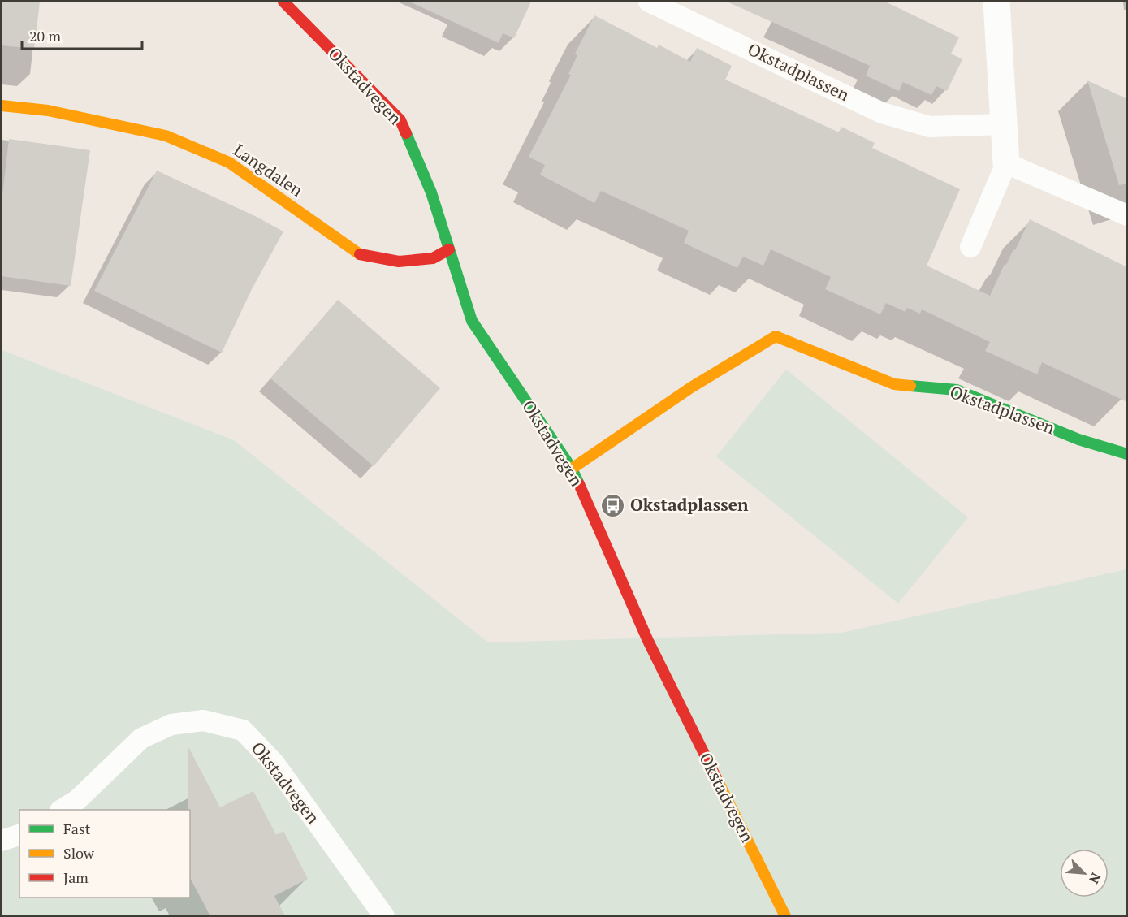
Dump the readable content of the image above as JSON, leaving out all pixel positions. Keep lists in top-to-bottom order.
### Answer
{
  "streets": {
    "street": ["Okstadplassen", "Okstadvegen", "Langdalen"]
  },
  "crossings": [
    ["Okstadplassen", "Okstadvegen"],
    ["Okstadvegen", "Langdalen"]
  ],
  "places": {
    "bus stop": ["Okstadplassen"]
  },
  "legend": ["Fast", "Slow", "Jam"],
  "scale_bar": "20 m",
  "north": "bottom right"
}
